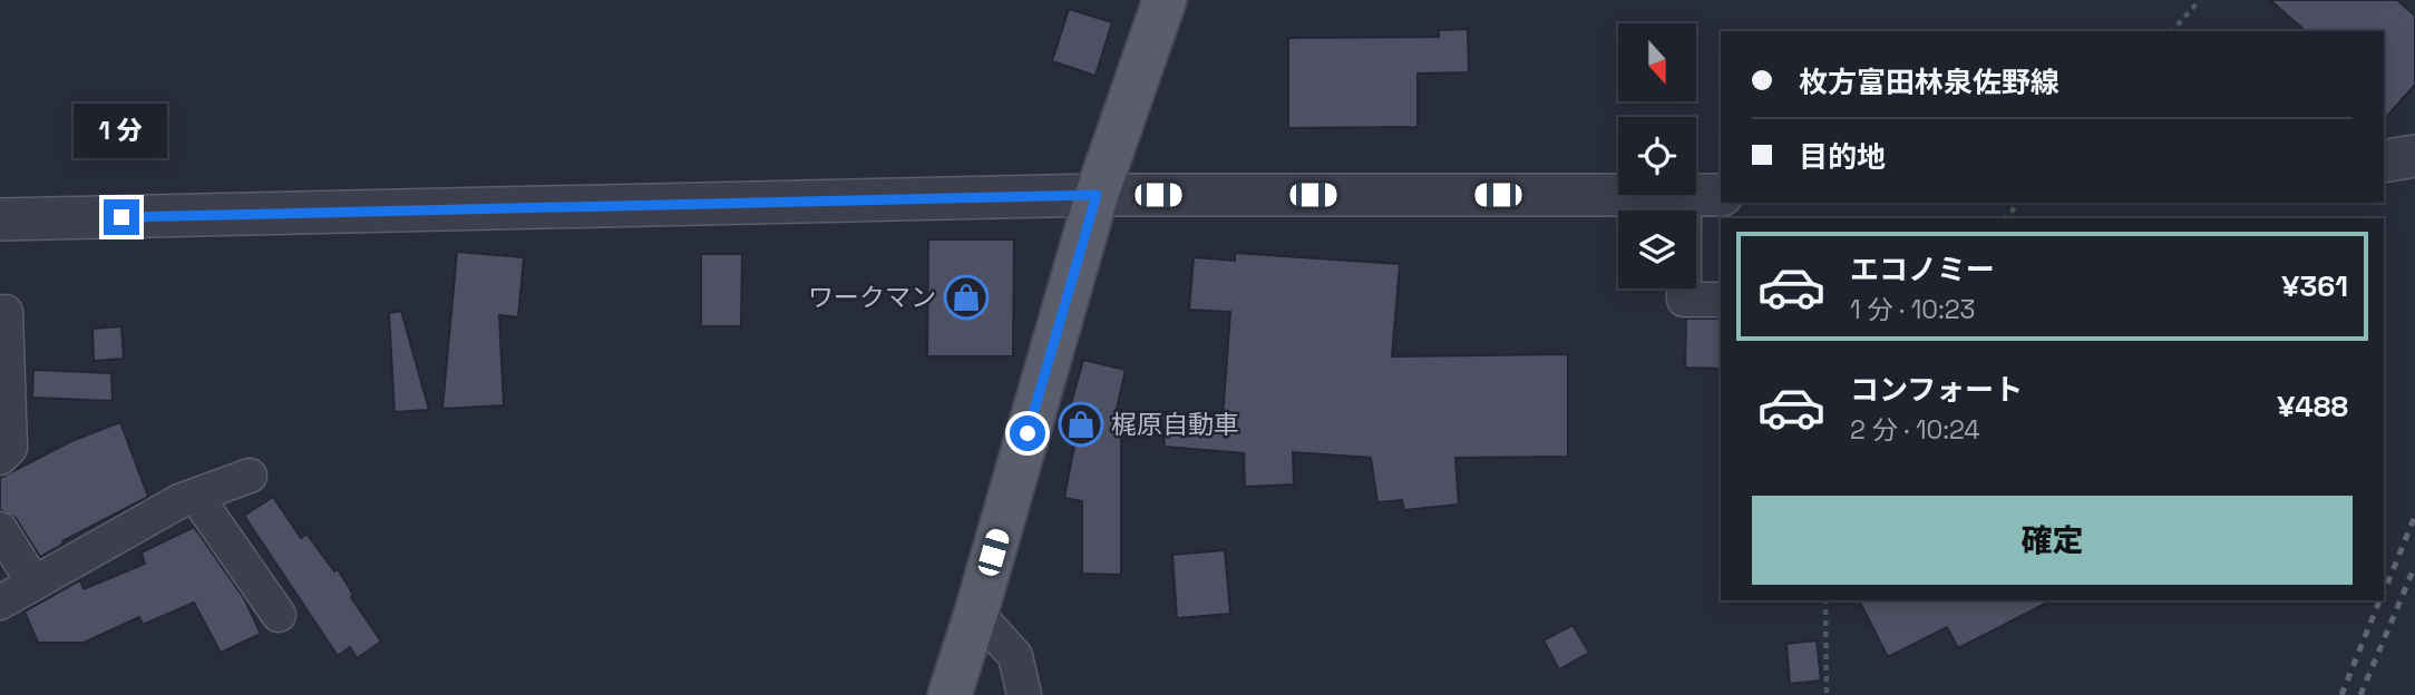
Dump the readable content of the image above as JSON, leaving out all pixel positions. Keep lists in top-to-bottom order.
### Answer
{
  "places": {
    "shop": ["ワークマン", "梶原自動車"]
  },
  "north": "bottom",
  "page": {
    "banner": ["枚方富田林泉佐野線", "目的地"],
    "bubble": "1 分",
    "list": [
      {
        "name": "エコノミー",
        "note": "1 分 · 10:23",
        "value": "¥361"
      },
      {
        "name": "コンフォート",
        "note": "2 分 · 10:24",
        "value": "¥488"
      }
    ],
    "buttons": "確定"
  }
}
